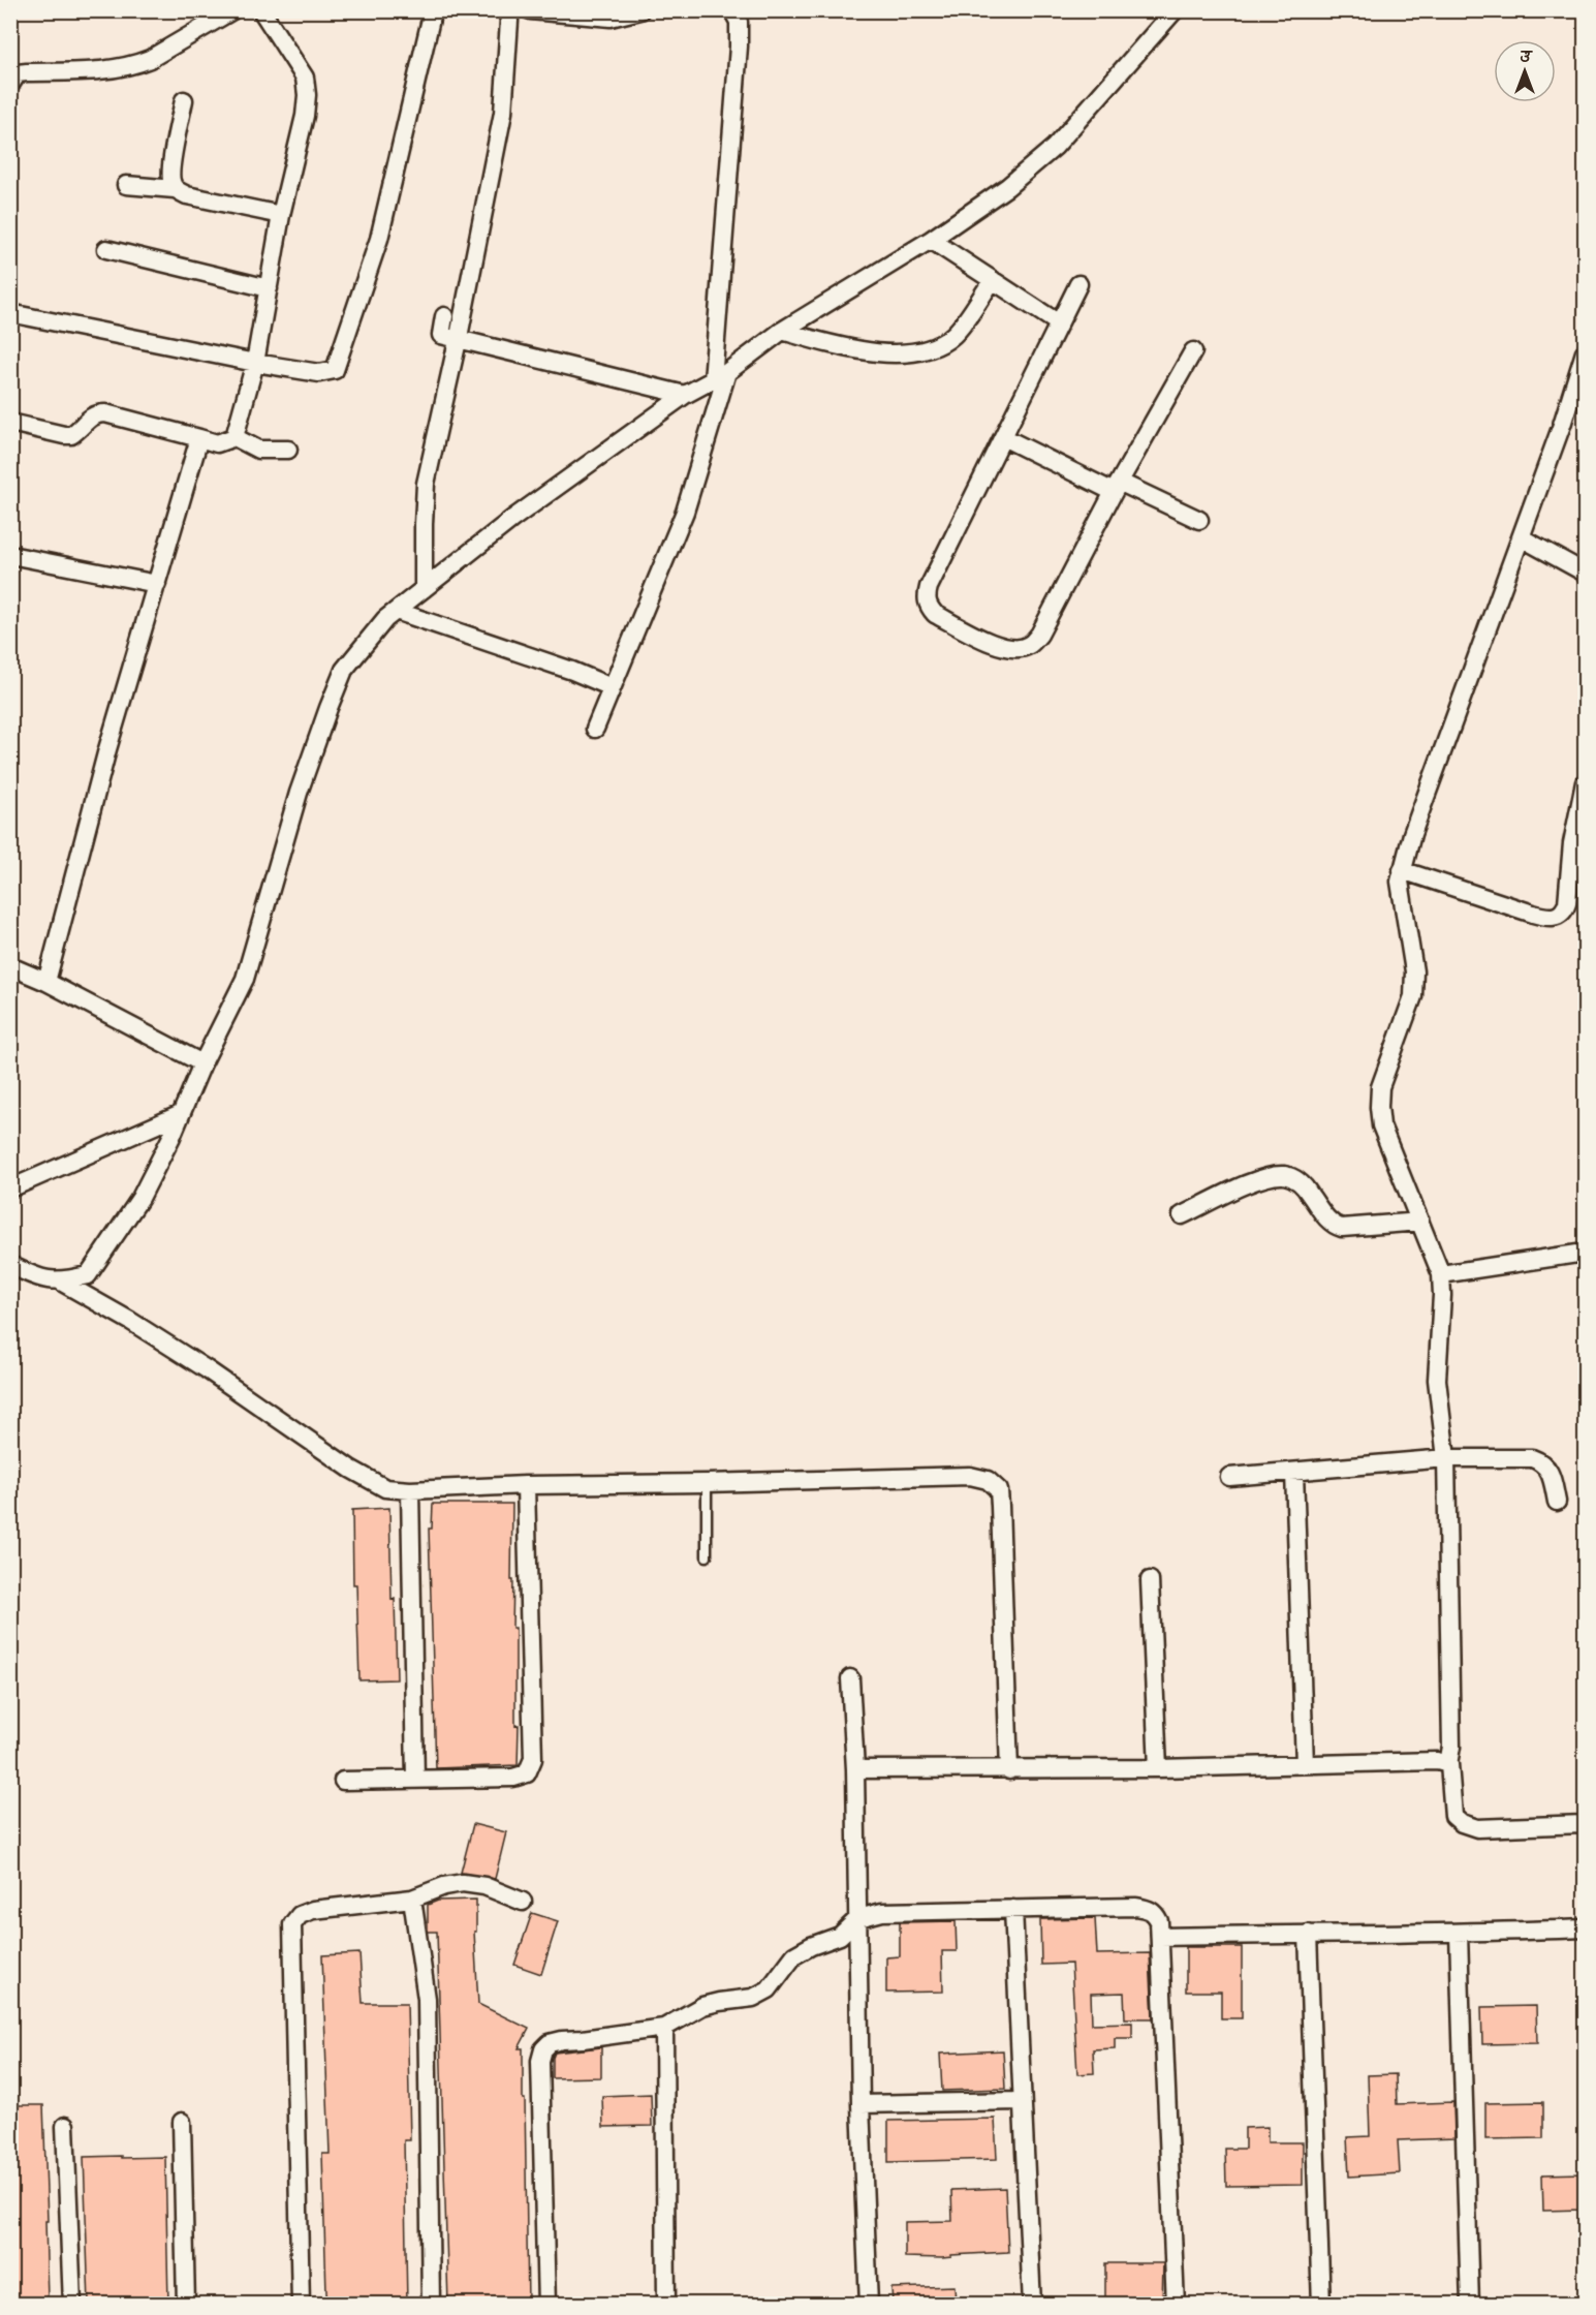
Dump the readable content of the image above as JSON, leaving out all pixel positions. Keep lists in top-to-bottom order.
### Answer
{
  "north": "top"
}
